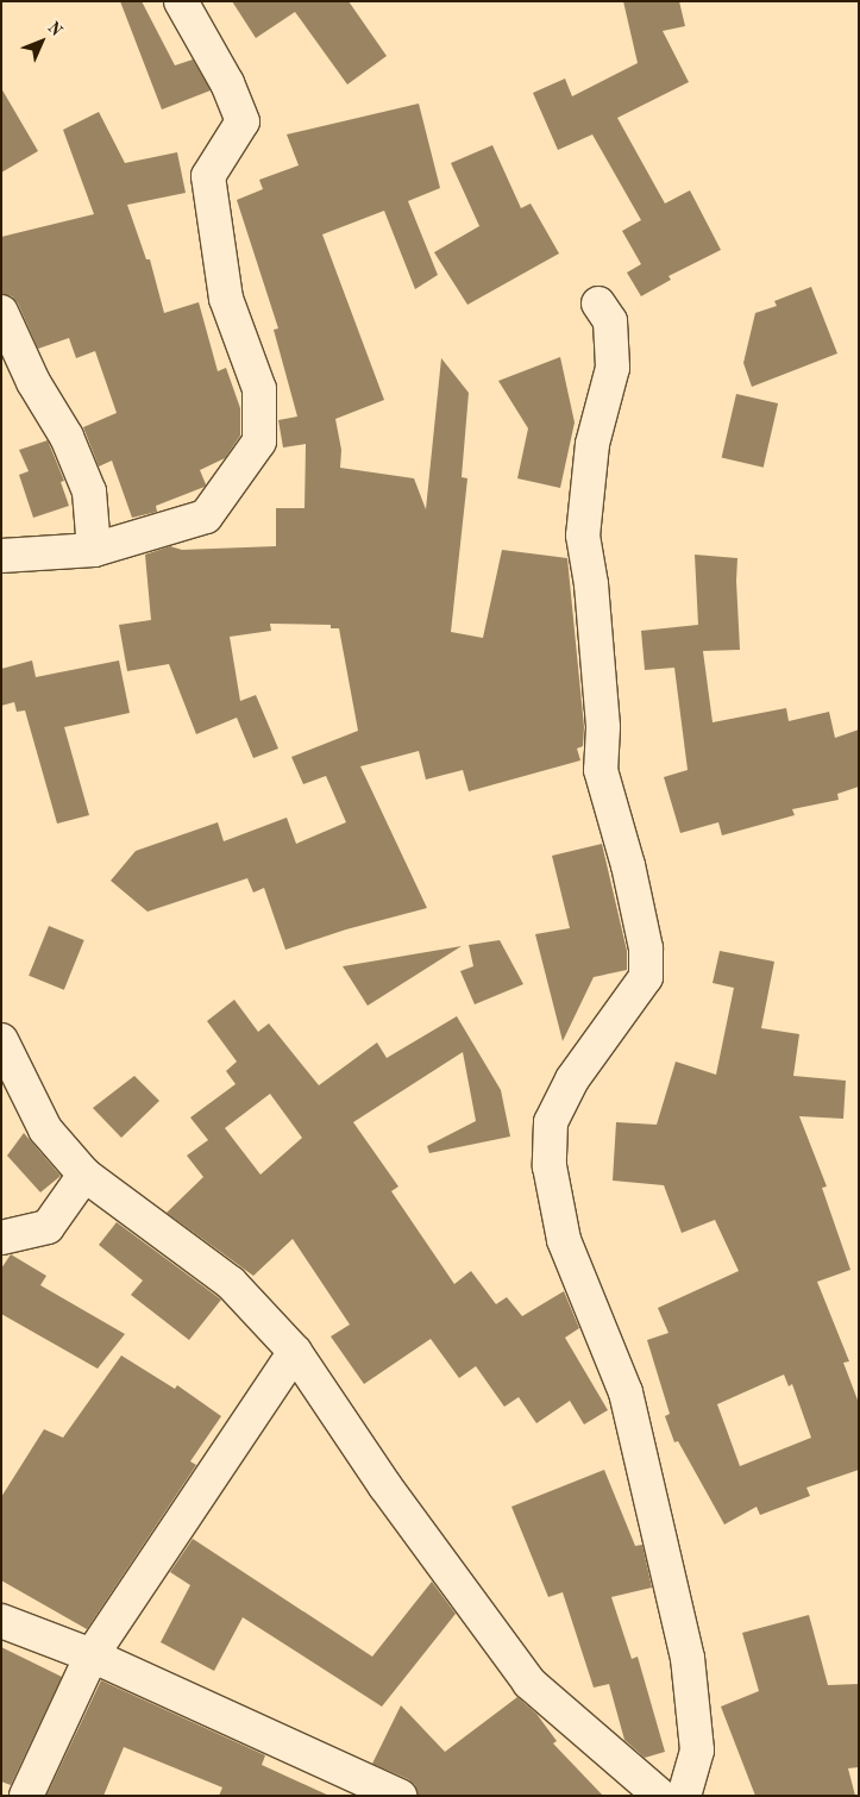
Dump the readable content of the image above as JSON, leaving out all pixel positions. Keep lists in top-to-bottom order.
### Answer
{
  "north": "top right"
}
